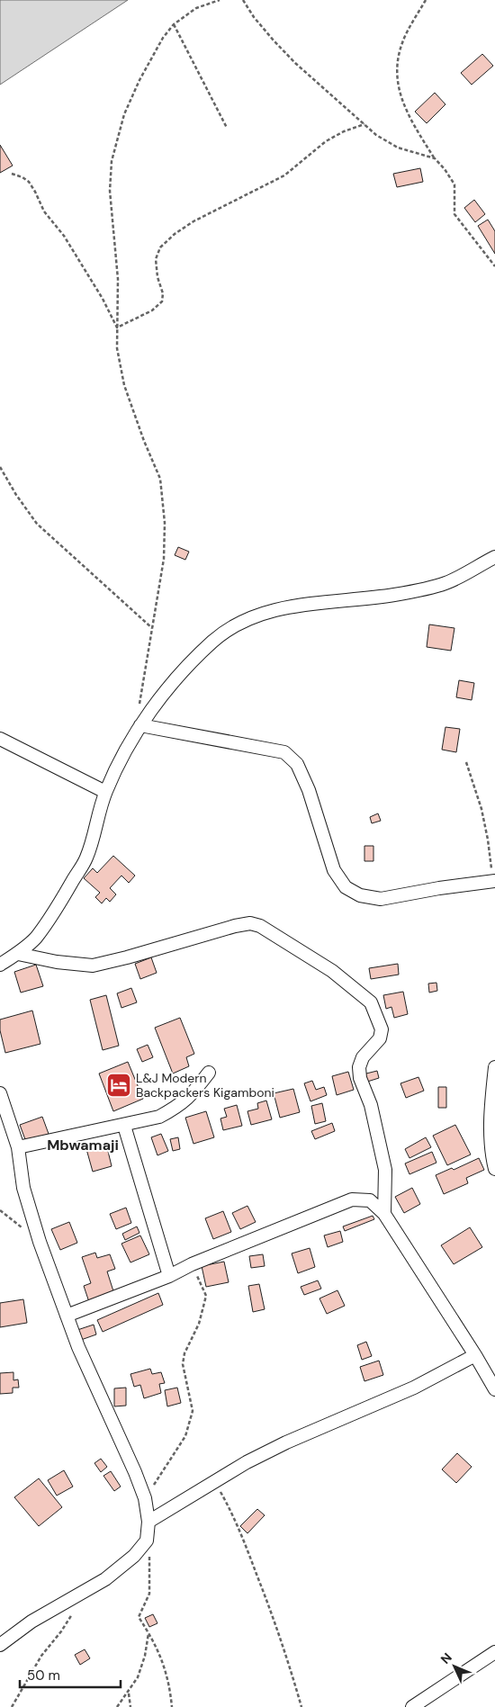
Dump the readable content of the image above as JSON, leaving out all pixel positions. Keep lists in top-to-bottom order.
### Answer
{
  "districts": ["Mbwamaji"],
  "places": {
    "hotel": ["L&J Modern Backpackers Kigamboni"]
  },
  "scale_bar": "50 m",
  "north": "top left"
}
